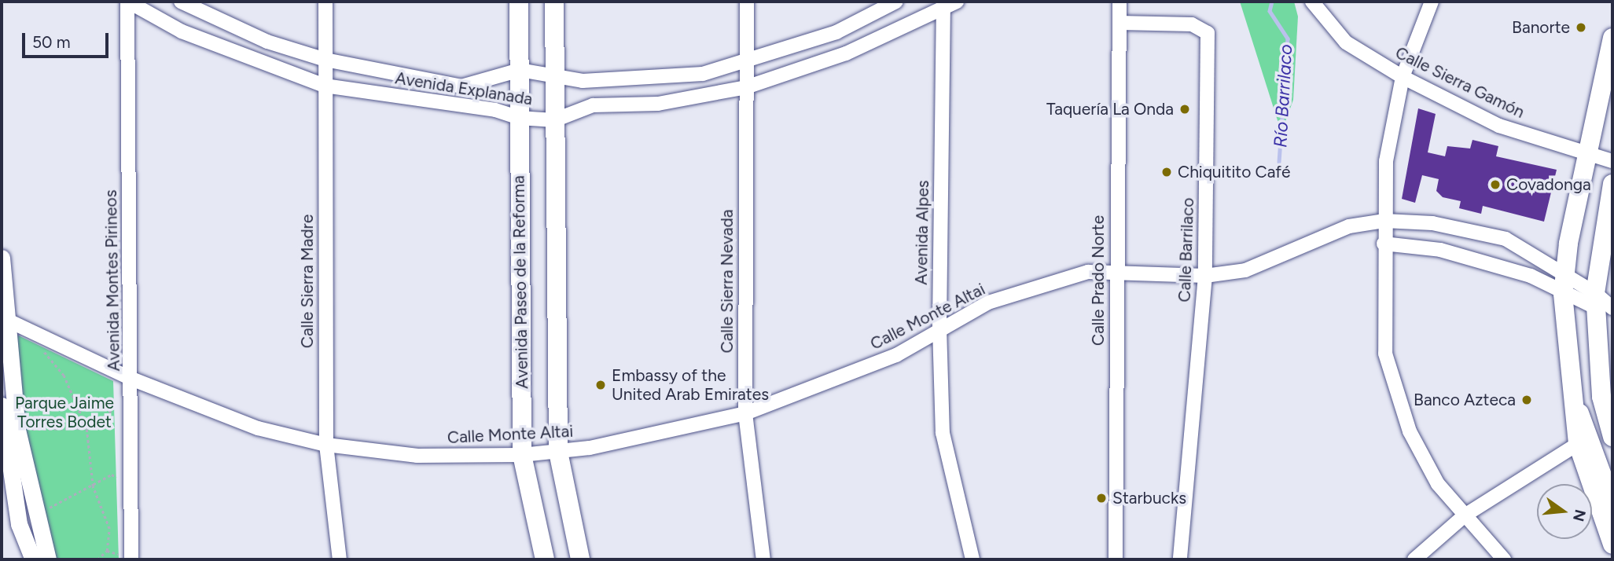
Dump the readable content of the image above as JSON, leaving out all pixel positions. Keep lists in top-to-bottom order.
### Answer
{
  "streets": {
    "main road": ["Avenida Paseo de la Reforma"],
    "street": [
      "Calle Sierra Gamón",
      "Avenida Explanada",
      "Avenida Alpes",
      "Calle Barrilaco",
      "Avenida Montes Pirineos",
      "Calle Prado Norte",
      "Calle Sierra Madre",
      "Calle Sierra Nevada",
      "Calle Monte Altai"
    ]
  },
  "crossings": [
    ["Avenida Explanada", "Avenida Alpes"],
    ["Avenida Explanada", "Avenida Montes Pirineos"],
    ["Avenida Explanada", "Calle Sierra Madre"],
    ["Avenida Explanada", "Calle Sierra Nevada"],
    ["Avenida Explanada", "Avenida Paseo de la Reforma"],
    ["Avenida Alpes", "Calle Monte Altai"],
    ["Calle Barrilaco", "Calle Prado Norte"],
    ["Calle Barrilaco", "Calle Monte Altai"],
    ["Avenida Montes Pirineos", "Calle Monte Altai"],
    ["Calle Prado Norte", "Calle Monte Altai"],
    ["Calle Sierra Madre", "Calle Monte Altai"],
    ["Calle Sierra Nevada", "Calle Monte Altai"],
    ["Avenida Paseo de la Reforma", "Calle Monte Altai"]
  ],
  "water": ["Río Barrilaco"],
  "parks": ["Parque Jaime Torres Bodet"],
  "places": [
    "Banorte",
    "Taquería La Onda",
    "Chiquitito Café",
    "Covadonga",
    "Embassy of the United Arab Emirates",
    "Banco Azteca",
    "Starbucks"
  ],
  "scale_bar": "50 m",
  "north": "right"
}
